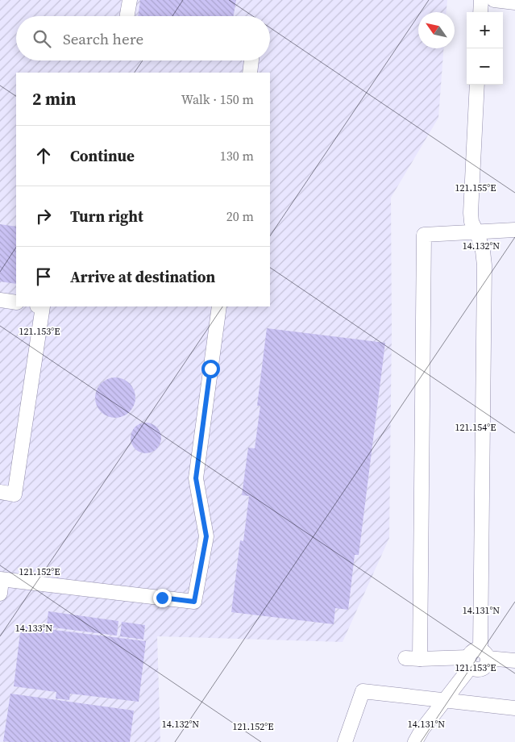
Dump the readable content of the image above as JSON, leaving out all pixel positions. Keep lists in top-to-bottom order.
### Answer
{
  "north": "top left",
  "page": {
    "map_buttons": ["+", "−"],
    "search": "Search here",
    "heading": ["2 min", "Walk · 150 m"],
    "list": [
      ["Continue", "130 m"],
      ["Turn right", "20 m"],
      "Arrive at destination"
    ]
  },
  "coordinates": [
    "121.155°E",
    "14.132°N",
    "121.153°E",
    "121.154°E",
    "121.152°E",
    "14.131°N",
    "14.133°N"
  ]
}
